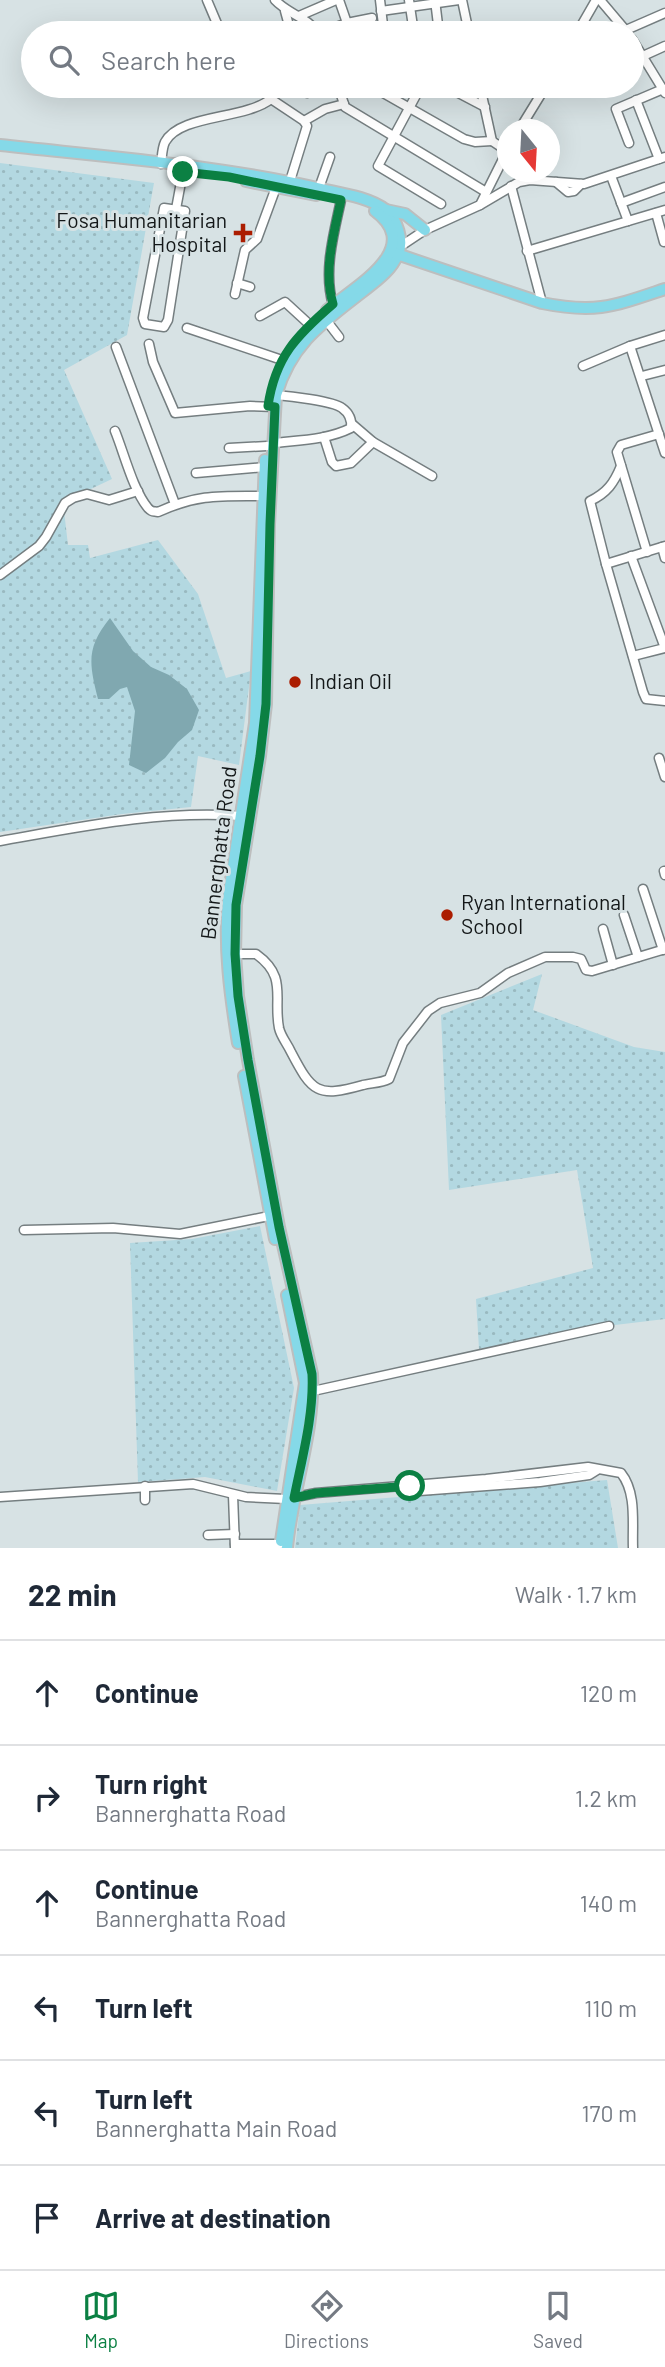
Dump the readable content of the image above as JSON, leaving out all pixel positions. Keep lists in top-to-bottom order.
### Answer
{
  "streets": {
    "main road": ["Bannerghatta Road"]
  },
  "places": {
    "health": ["Fosa Humanitarian Hospital"],
    "other": ["Indian Oil", "Ryan International School"]
  },
  "north": "bottom",
  "page": {
    "search": "Search here",
    "heading": ["22 min", "Walk · 1.7 km"],
    "list": [
      ["Continue", "120 m"],
      ["Turn right", "Bannerghatta Road", "1.2 km"],
      ["Continue", "Bannerghatta Road", "140 m"],
      ["Turn left", "110 m"],
      ["Turn left", "Bannerghatta Main Road", "170 m"],
      "Arrive at destination"
    ],
    "nav": ["Map", "Directions", "Saved"]
  }
}
